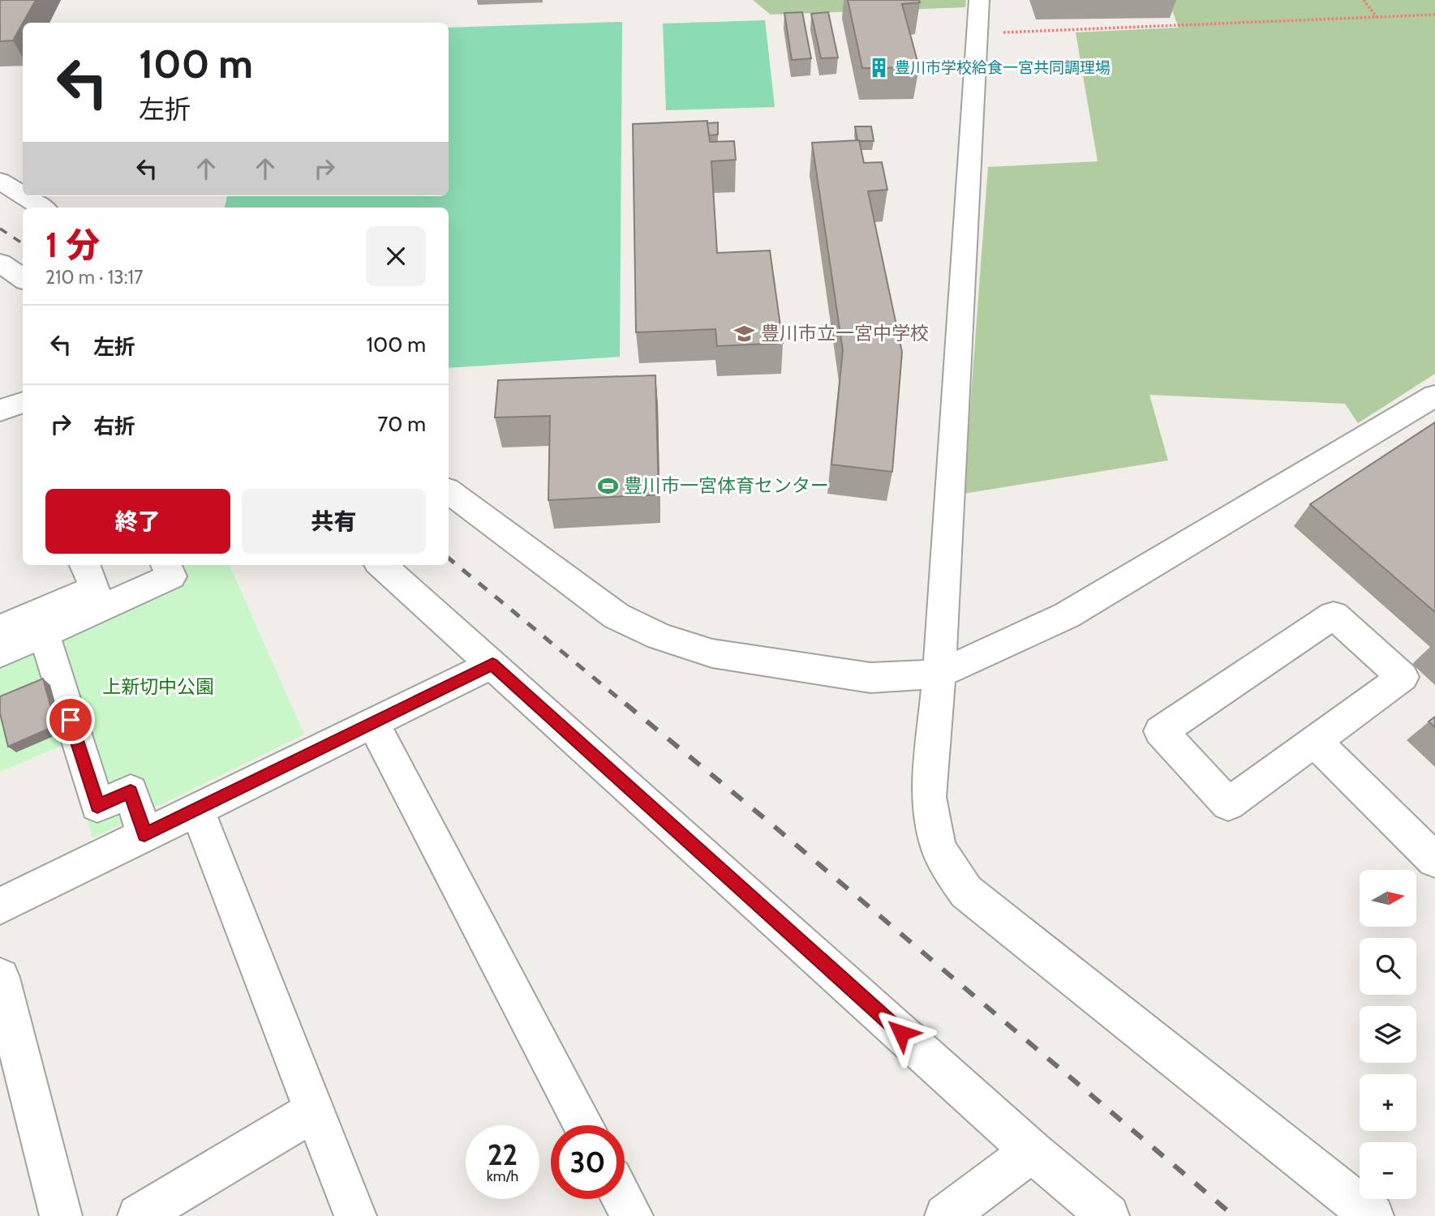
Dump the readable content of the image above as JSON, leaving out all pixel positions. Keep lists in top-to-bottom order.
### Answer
{
  "parks": ["上新切中公園"],
  "places": {
    "building": ["豊川市学校給食一宮共同調理場"],
    "school or university": ["豊川市立一宮中学校"],
    "sports": ["豊川市一宮体育センター"]
  },
  "north": "right",
  "page": {
    "turn": ["100 m", "左折"],
    "heading": ["1 分", "210 m · 13:17"],
    "list": [
      {
        "name": "左折",
        "value": "100 m"
      },
      {
        "name": "右折",
        "value": "70 m"
      }
    ],
    "buttons": ["終了", "共有"],
    "map_buttons": ["+", "−"],
    "speed": "22 km/h",
    "limit": "30"
  }
}
